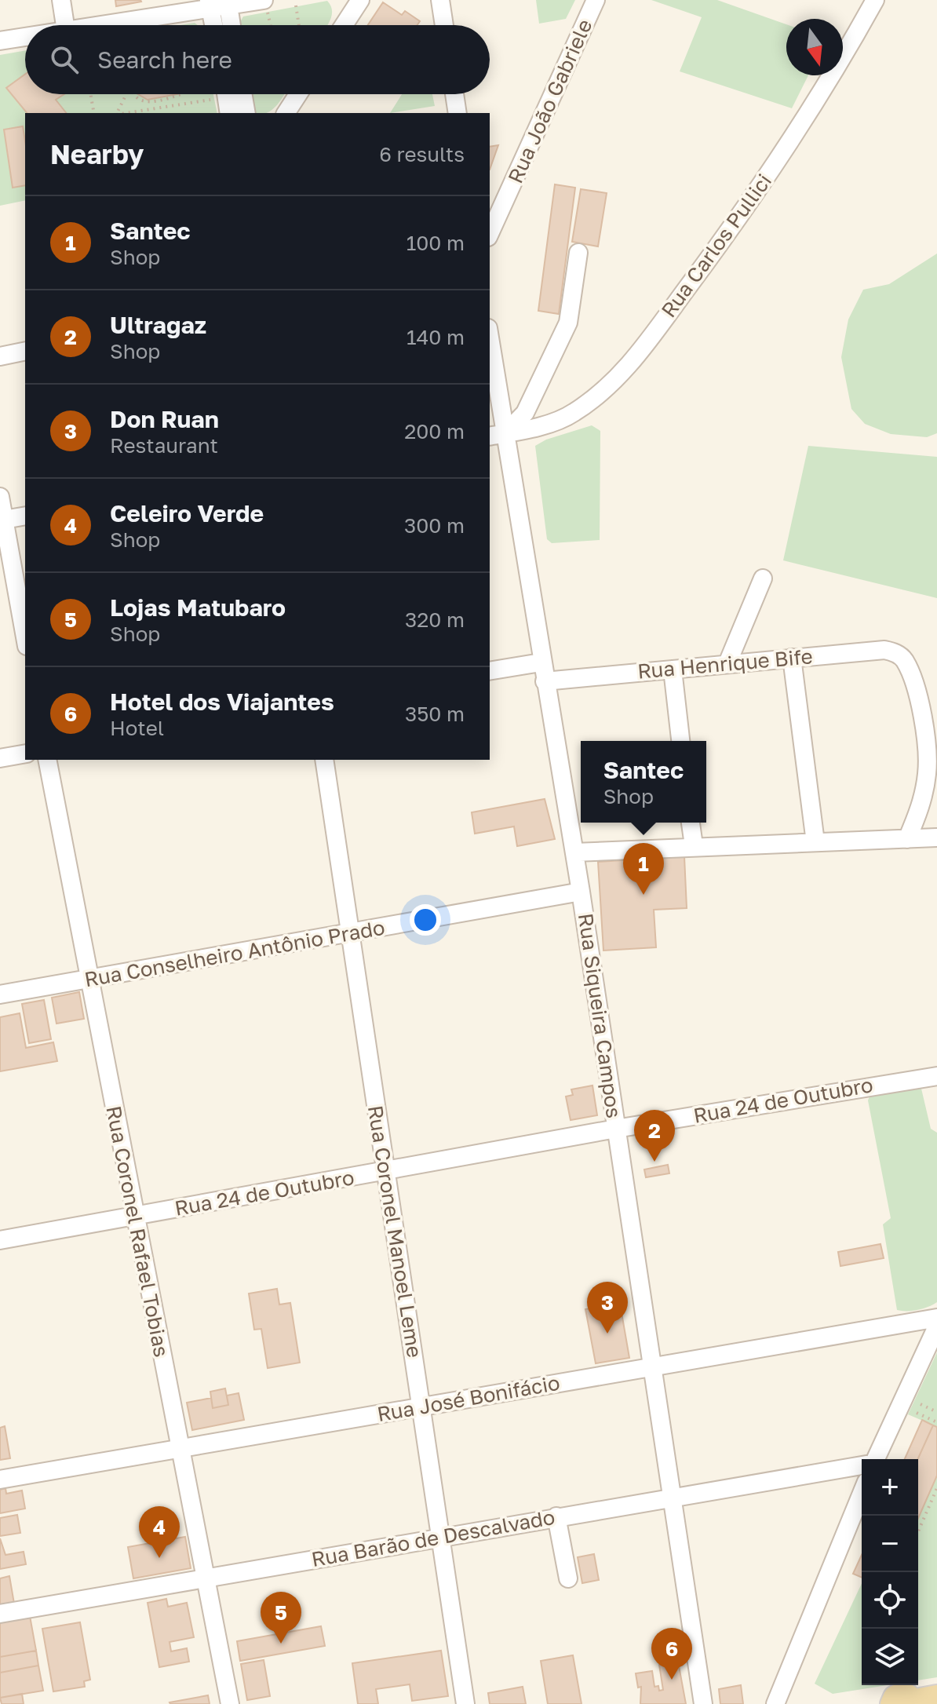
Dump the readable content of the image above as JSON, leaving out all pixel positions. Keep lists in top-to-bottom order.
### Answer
{
  "streets": {
    "street": [
      "Rua João Gabriele",
      "Rua Carlos Pullici",
      "Rua Henrique Bife",
      "Rua Conselheiro Antônio Prado",
      "Rua Siqueira Campos",
      "Rua 24 de Outubro",
      "Rua Coronel Rafael Tobias",
      "Rua Coronel Manoel Leme",
      "Rua José Bonifácio",
      "Rua Barão de Descalvado"
    ]
  },
  "crossings": [
    ["Rua Carlos Pullici", "Rua Siqueira Campos"],
    ["Rua Henrique Bife", "Rua Siqueira Campos"],
    ["Rua Conselheiro Antônio Prado", "Rua Siqueira Campos"],
    ["Rua Conselheiro Antônio Prado", "Rua Coronel Rafael Tobias"],
    ["Rua Conselheiro Antônio Prado", "Rua Coronel Manoel Leme"],
    ["Rua Siqueira Campos", "Rua 24 de Outubro"],
    ["Rua Siqueira Campos", "Rua José Bonifácio"],
    ["Rua Siqueira Campos", "Rua Barão de Descalvado"],
    ["Rua 24 de Outubro", "Rua Coronel Rafael Tobias"],
    ["Rua 24 de Outubro", "Rua Coronel Manoel Leme"],
    ["Rua Coronel Rafael Tobias", "Rua José Bonifácio"],
    ["Rua Coronel Rafael Tobias", "Rua Barão de Descalvado"],
    ["Rua Coronel Manoel Leme", "Rua José Bonifácio"],
    ["Rua Coronel Manoel Leme", "Rua Barão de Descalvado"]
  ],
  "north": "bottom",
  "page": {
    "search": "Search here",
    "heading": ["Nearby", "6 results"],
    "list": [
      {
        "mark": "1",
        "name": "Santec",
        "note": "Shop",
        "value": "100 m"
      },
      {
        "mark": "2",
        "name": "Ultragaz",
        "note": "Shop",
        "value": "140 m"
      },
      {
        "mark": "3",
        "name": "Don Ruan",
        "note": "Restaurant",
        "value": "200 m"
      },
      {
        "mark": "4",
        "name": "Celeiro Verde",
        "note": "Shop",
        "value": "300 m"
      },
      {
        "mark": "5",
        "name": "Lojas Matubaro",
        "note": "Shop",
        "value": "320 m"
      },
      {
        "mark": "6",
        "name": "Hotel dos Viajantes",
        "note": "Hotel",
        "value": "350 m"
      }
    ],
    "popup": ["Santec", "Shop"],
    "pins": [
      "1",
      "2",
      "3",
      "4",
      "5",
      "6"
    ],
    "map_buttons": ["+", "−"]
  }
}
